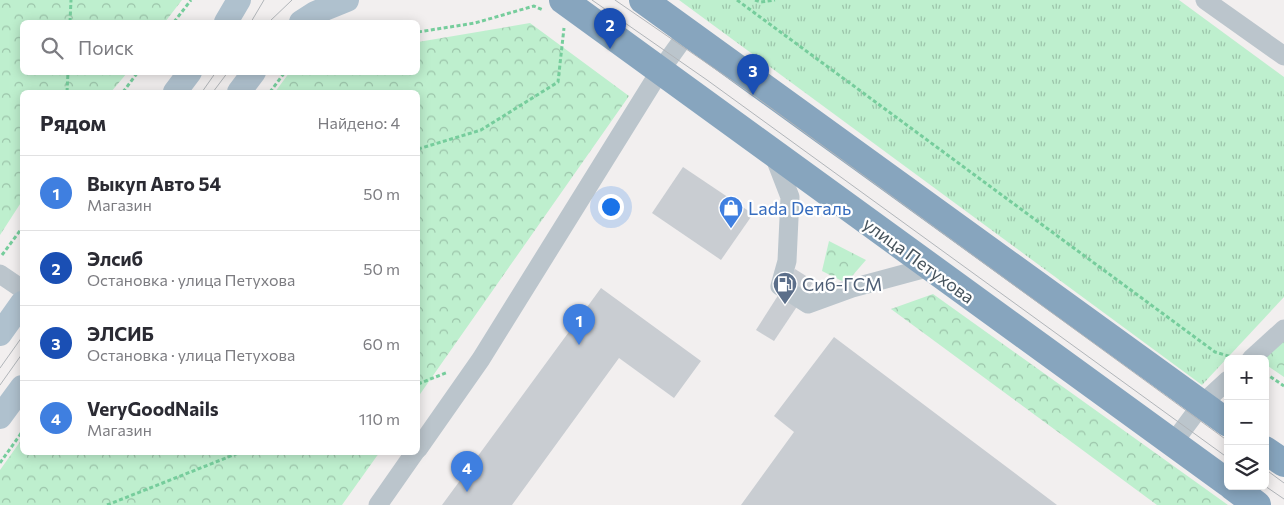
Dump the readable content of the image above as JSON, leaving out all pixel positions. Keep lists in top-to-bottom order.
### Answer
{
  "streets": {
    "highway": ["улица Петухова"]
  },
  "places": {
    "shop": ["Lada Dеталь"],
    "fuel station": ["Сиб-ГСМ"]
  },
  "page": {
    "pins": [
      "2",
      "3",
      "1",
      "4"
    ],
    "search": "Поиск",
    "heading": ["Рядом", "Найдено: 4"],
    "list": [
      {
        "mark": "1",
        "name": "Выкуп Авто 54",
        "note": "Магазин",
        "value": "50 m"
      },
      {
        "mark": "2",
        "name": "Элсиб",
        "note": "Остановка · улица Петухова",
        "value": "50 m"
      },
      {
        "mark": "3",
        "name": "ЭЛСИБ",
        "note": "Остановка · улица Петухова",
        "value": "60 m"
      },
      {
        "mark": "4",
        "name": "VeryGoodNails",
        "note": "Магазин",
        "value": "110 m"
      }
    ],
    "map_buttons": ["+", "−"]
  }
}
